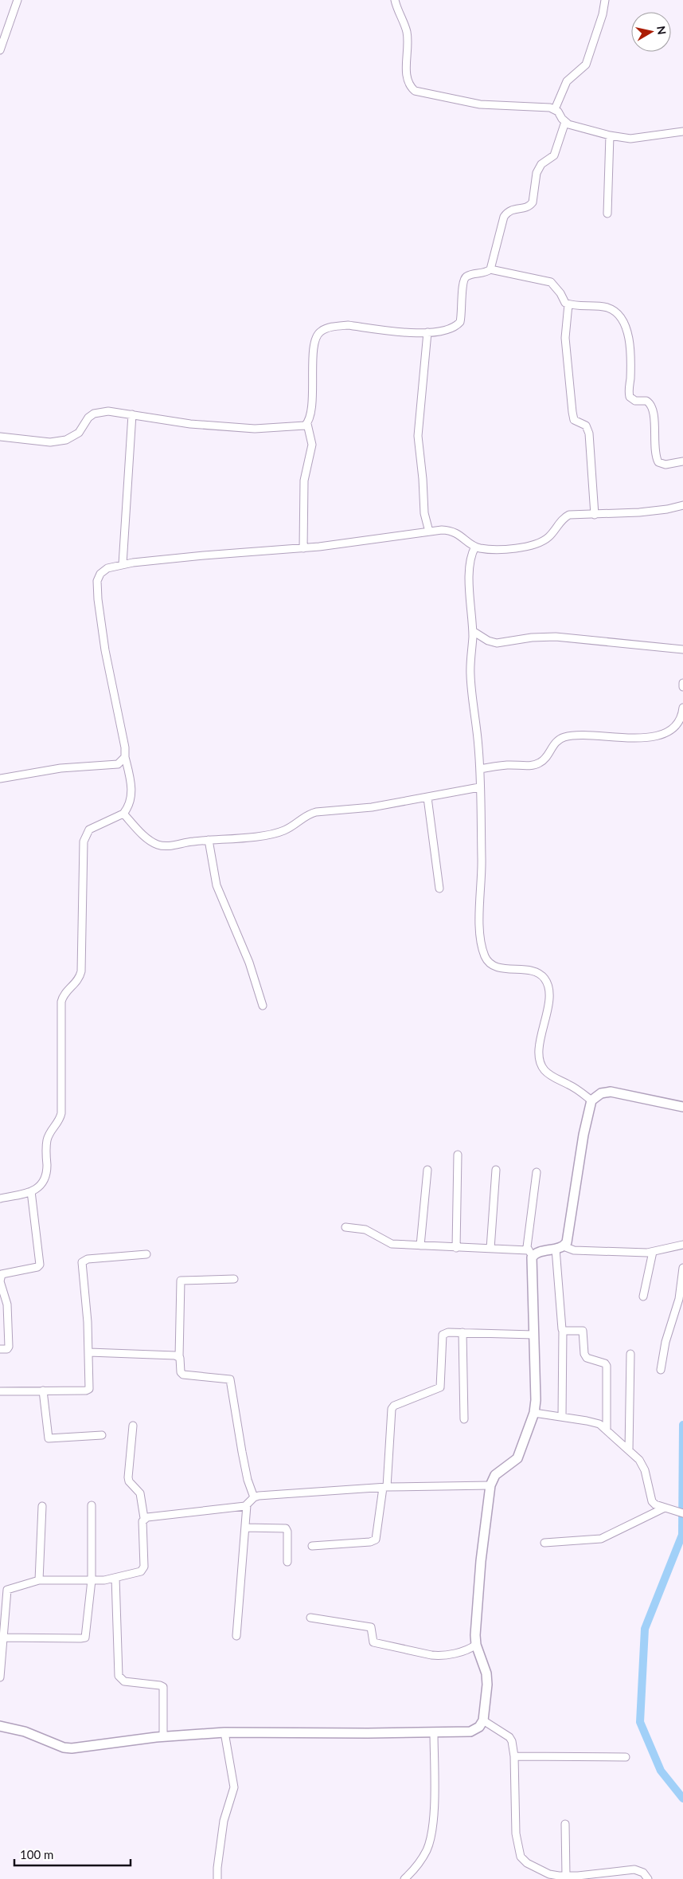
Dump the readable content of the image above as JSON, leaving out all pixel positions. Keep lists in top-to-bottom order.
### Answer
{
  "scale_bar": "100 m",
  "north": "right"
}
